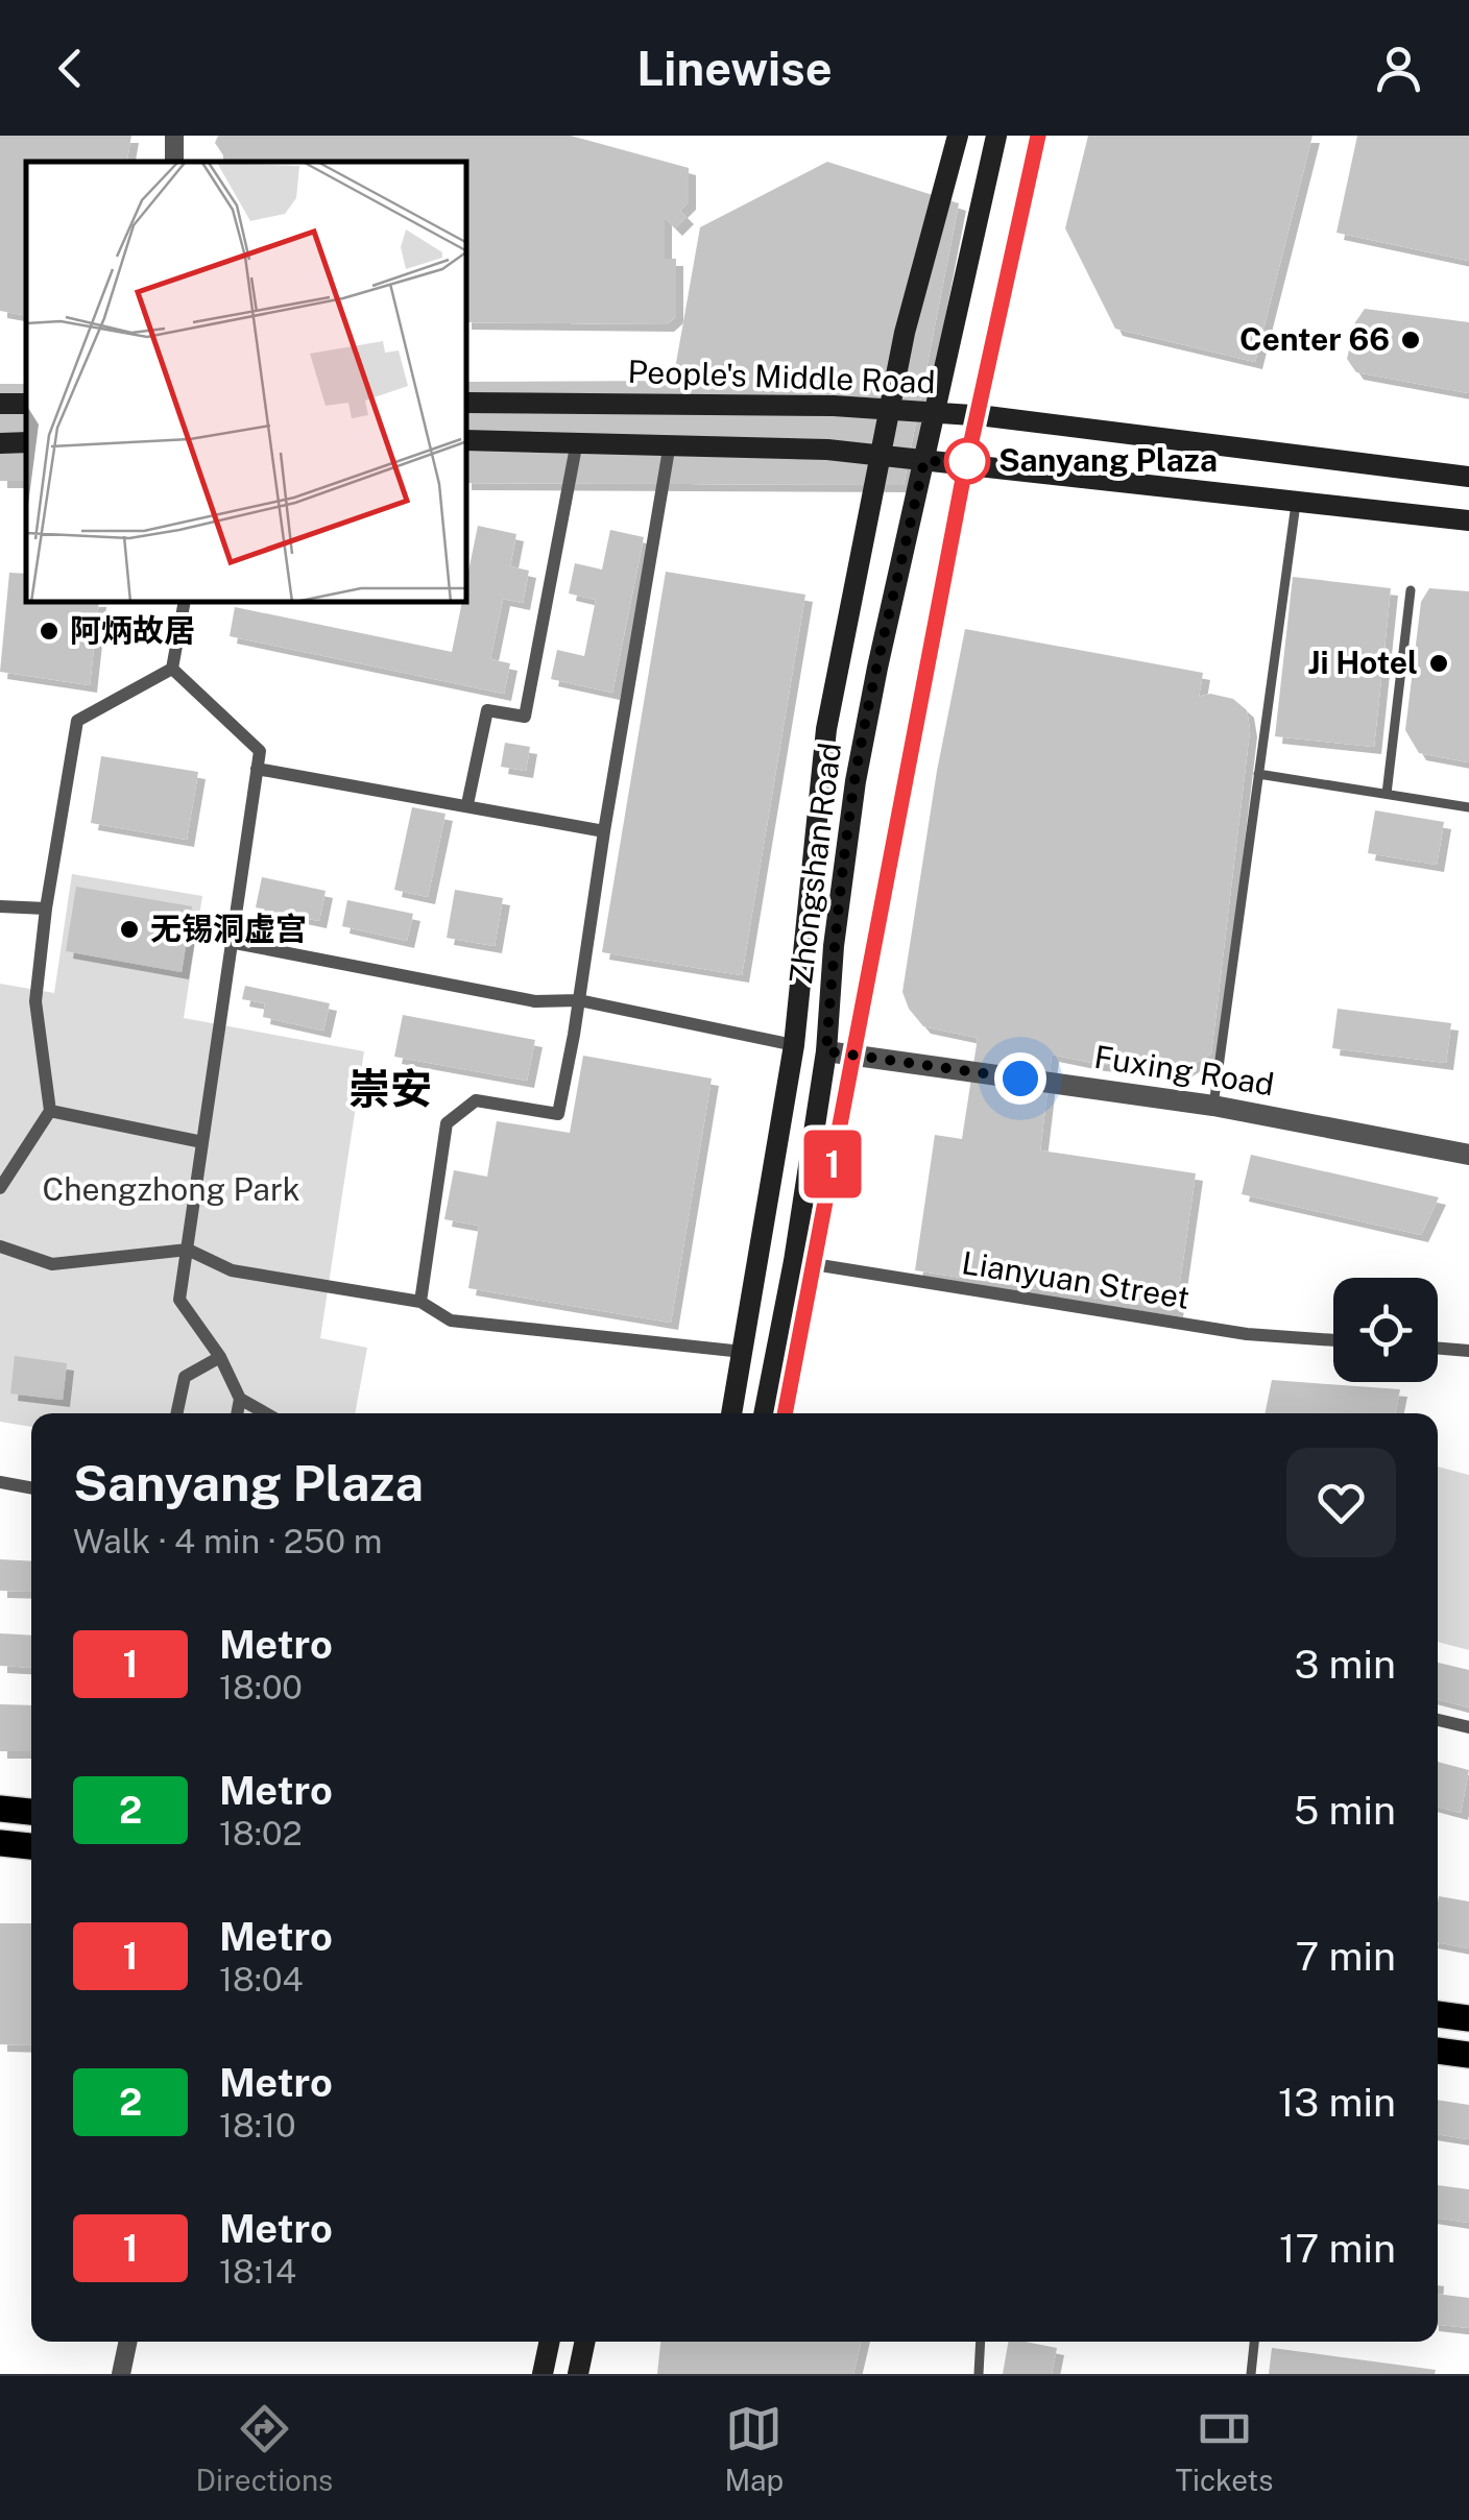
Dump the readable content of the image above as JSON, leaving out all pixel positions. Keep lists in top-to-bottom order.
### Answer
{
  "streets": {
    "main road": ["People's Middle Road", "Zhongshan Road"],
    "street": ["Fuxing Road", "Lianyuan Street"]
  },
  "crossings": [
    ["People's Middle Road", "Zhongshan Road"],
    ["Zhongshan Road", "Fuxing Road"],
    ["Zhongshan Road", "Lianyuan Street"]
  ],
  "districts": ["崇安"],
  "parks": ["Chengzhong Park"],
  "places": [
    "Center 66",
    "Sanyang Plaza",
    "阿炳故居",
    "Ji Hotel",
    "无锡洞虚宫"
  ],
  "lines": ["metro line 1"],
  "page": {
    "header": "Linewise",
    "on_map": "1",
    "heading": ["Sanyang Plaza", "Walk · 4 min · 250 m"],
    "list": [
      {
        "mark": "1",
        "name": "Metro",
        "note": "18:00",
        "value": "3 min"
      },
      {
        "mark": "2",
        "name": "Metro",
        "note": "18:02",
        "value": "5 min"
      },
      {
        "mark": "1",
        "name": "Metro",
        "note": "18:04",
        "value": "7 min"
      },
      {
        "mark": "2",
        "name": "Metro",
        "note": "18:10",
        "value": "13 min"
      },
      {
        "mark": "1",
        "name": "Metro",
        "note": "18:14",
        "value": "17 min"
      }
    ],
    "tabs": ["Directions", "Map", "Tickets"]
  }
}
